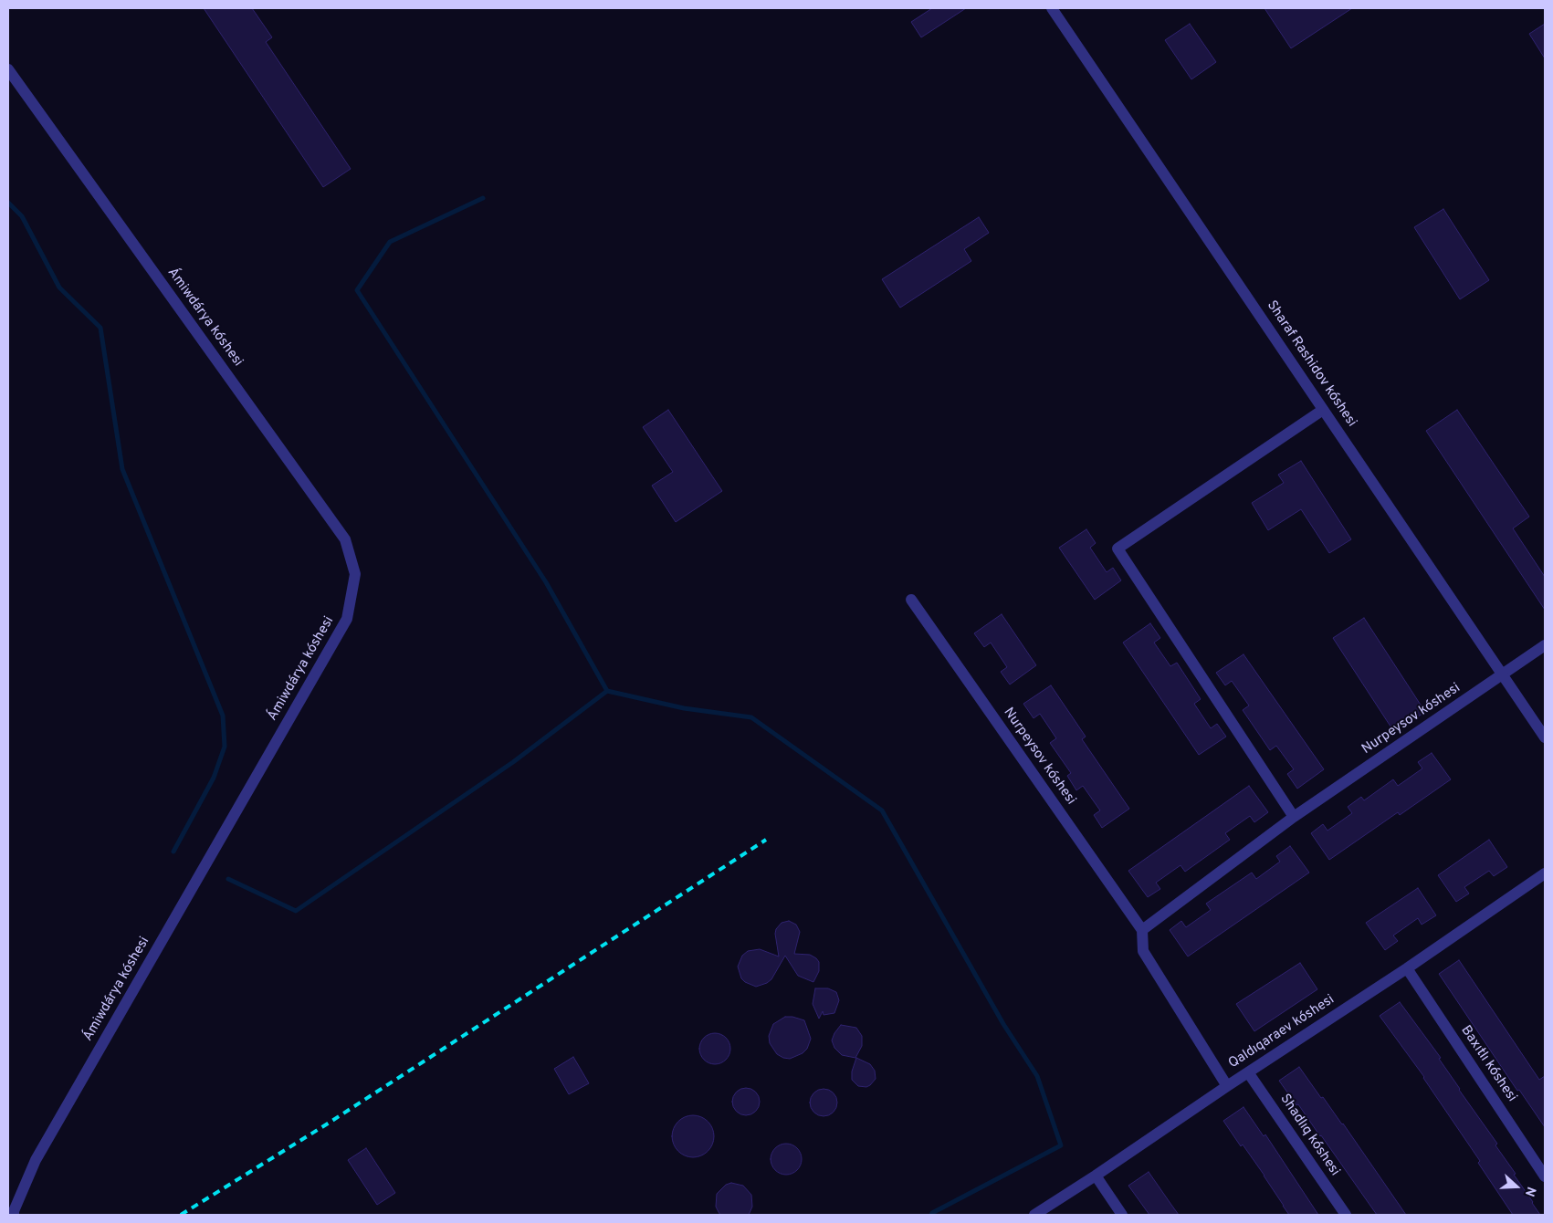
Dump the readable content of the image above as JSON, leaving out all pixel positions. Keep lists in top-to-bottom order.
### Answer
{
  "streets": {
    "street": [
      "Ámiwdárya kóshesi",
      "Sharaf Rashidov kóshesi",
      "Nurpeysov kóshesi",
      "Qaldıqaraev kóshesi",
      "Baxıtlı kóshesi",
      "Shadlıq kóshesi"
    ]
  },
  "crossings": [
    ["Sharaf Rashidov kóshesi", "Nurpeysov kóshesi"],
    ["Qaldıqaraev kóshesi", "Baxıtlı kóshesi"],
    ["Qaldıqaraev kóshesi", "Shadlıq kóshesi"]
  ],
  "north": "right"
}
